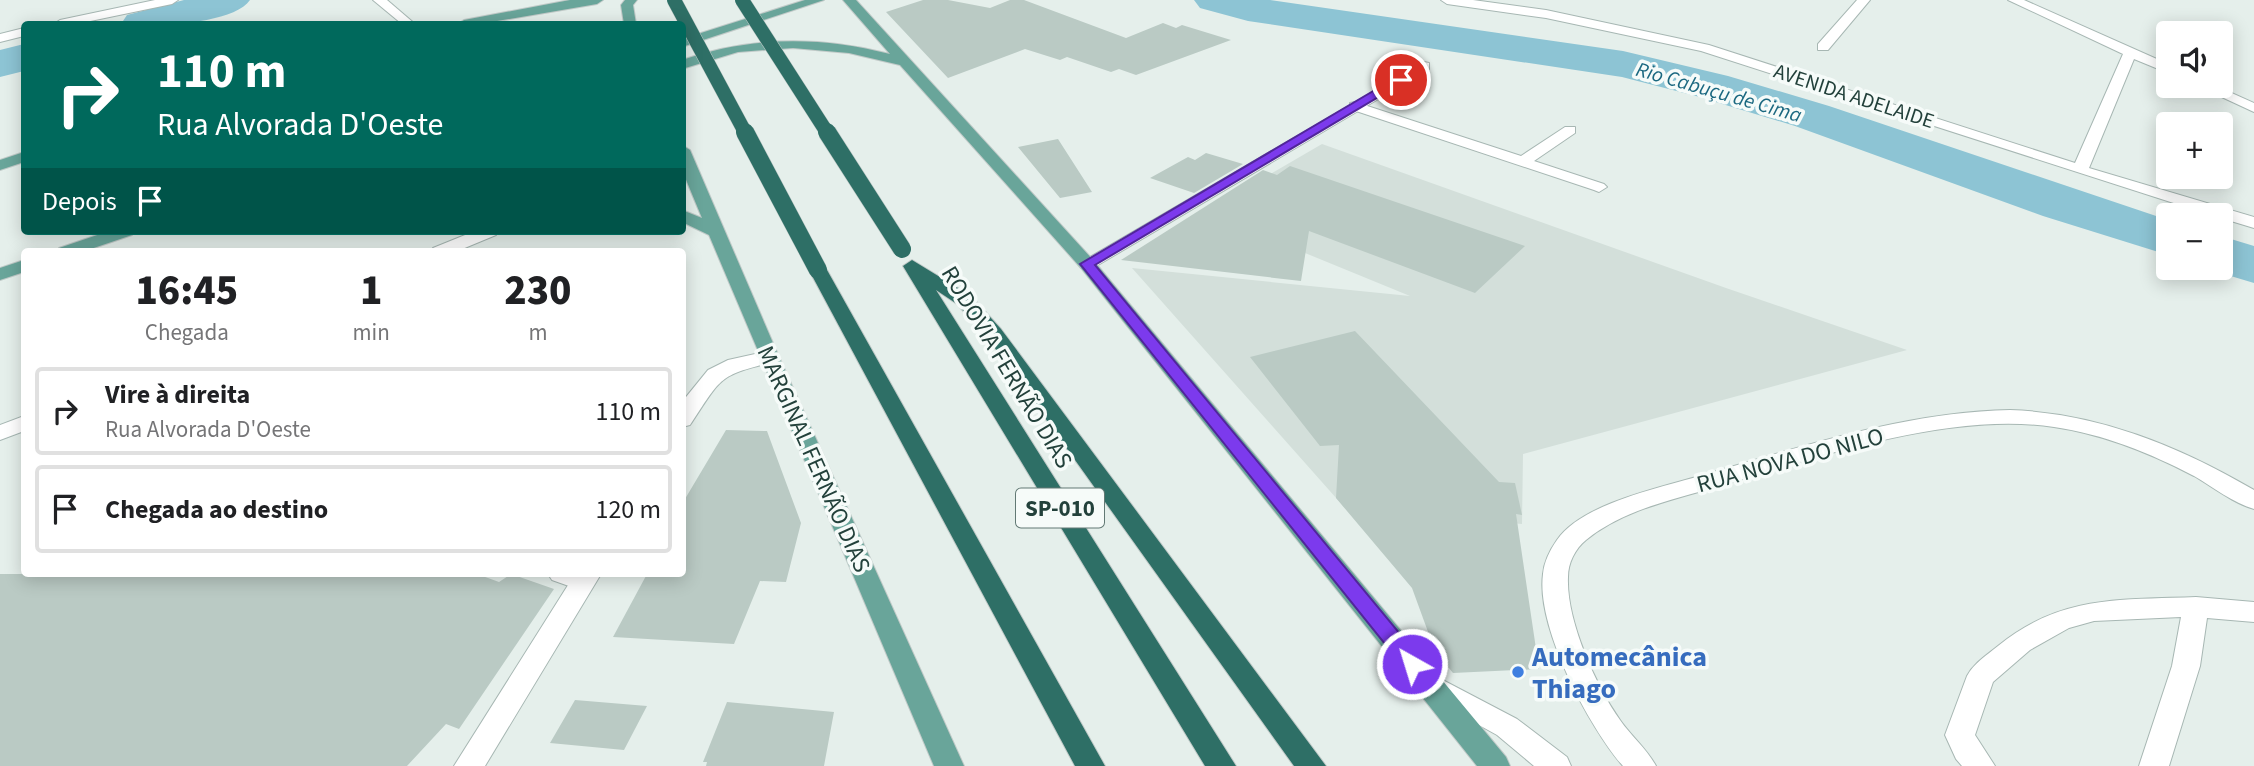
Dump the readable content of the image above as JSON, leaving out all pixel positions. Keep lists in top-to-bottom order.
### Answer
{
  "streets": {
    "highway": ["RODOVIA FERNÃO DIAS", "SP-010"],
    "main road": ["MARGINAL FERNÃO DIAS"],
    "street": ["AVENIDA ADELAIDE", "RUA NOVA DO NILO"]
  },
  "water": ["Rio Cabuçu de Cima"],
  "places": ["Automecânica Thiago"],
  "page": {
    "map_buttons": ["+", "−"],
    "turn": ["110 m", "Rua Alvorada D'Oeste"],
    "then": "Depois",
    "eta": [
      "16:45",
      "Chegada",
      "1",
      "min",
      "230",
      "m"
    ],
    "list": [
      {
        "name": "Vire à direita",
        "note": "Rua Alvorada D'Oeste",
        "value": "110 m"
      },
      {
        "name": "Chegada ao destino",
        "value": "120 m"
      }
    ]
  }
}
